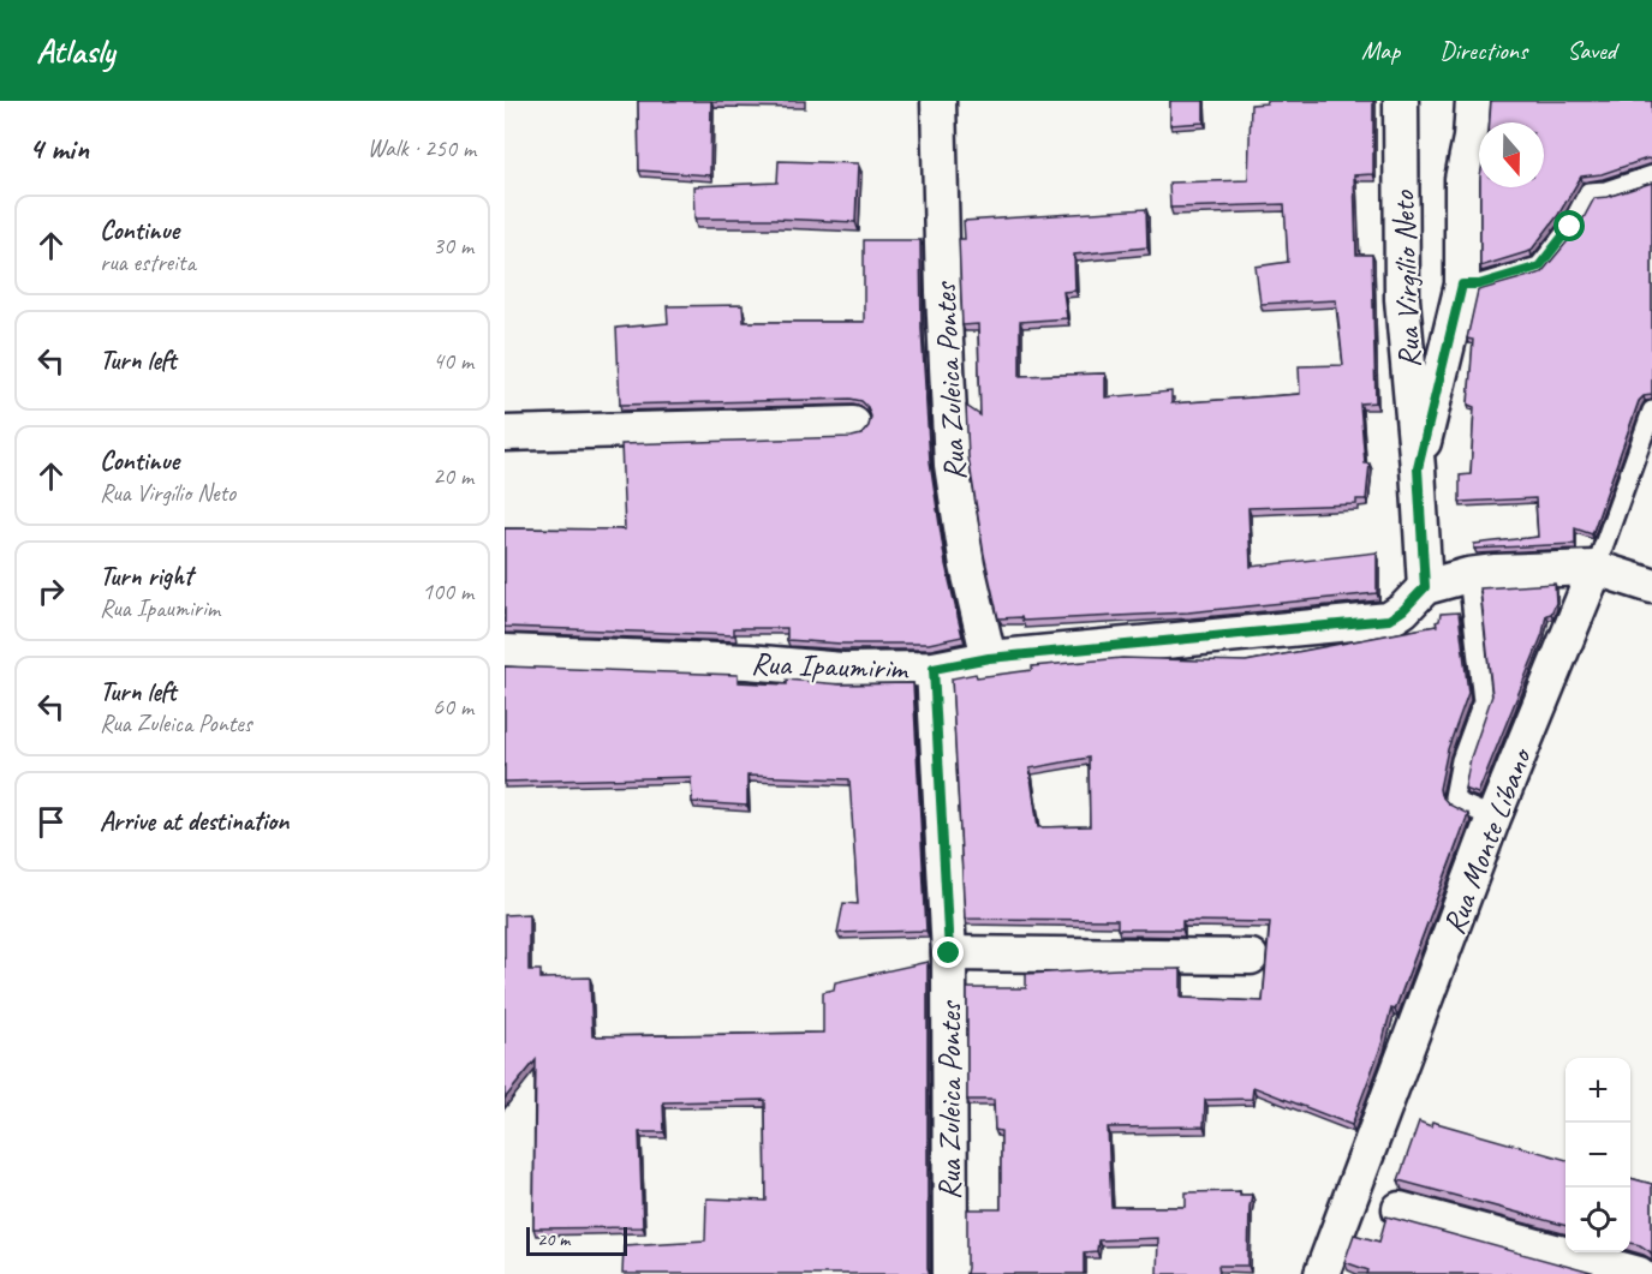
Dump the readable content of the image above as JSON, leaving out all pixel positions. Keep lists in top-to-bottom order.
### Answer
{
  "streets": {
    "street": [
      "Rua Virgílio Neto",
      "Rua Zuleica Pontes",
      "Rua Ipaumirim",
      "Rua Monte Líbano"
    ]
  },
  "crossings": [
    ["Rua Virgílio Neto", "Rua Ipaumirim"],
    ["Rua Zuleica Pontes", "Rua Ipaumirim"],
    ["Rua Ipaumirim", "Rua Monte Líbano"]
  ],
  "scale_bar": "20 m",
  "north": "bottom",
  "page": {
    "header": "Atlasly",
    "nav": ["Map", "Directions", "Saved"],
    "heading": ["4 min", "Walk · 250 m"],
    "list": [
      ["Continue", "rua estreita", "30 m"],
      ["Turn left", "40 m"],
      ["Continue", "Rua Virgílio Neto", "20 m"],
      ["Turn right", "Rua Ipaumirim", "100 m"],
      ["Turn left", "Rua Zuleica Pontes", "60 m"],
      "Arrive at destination"
    ],
    "map_buttons": ["+", "−"],
    "scale": "20 m"
  }
}
